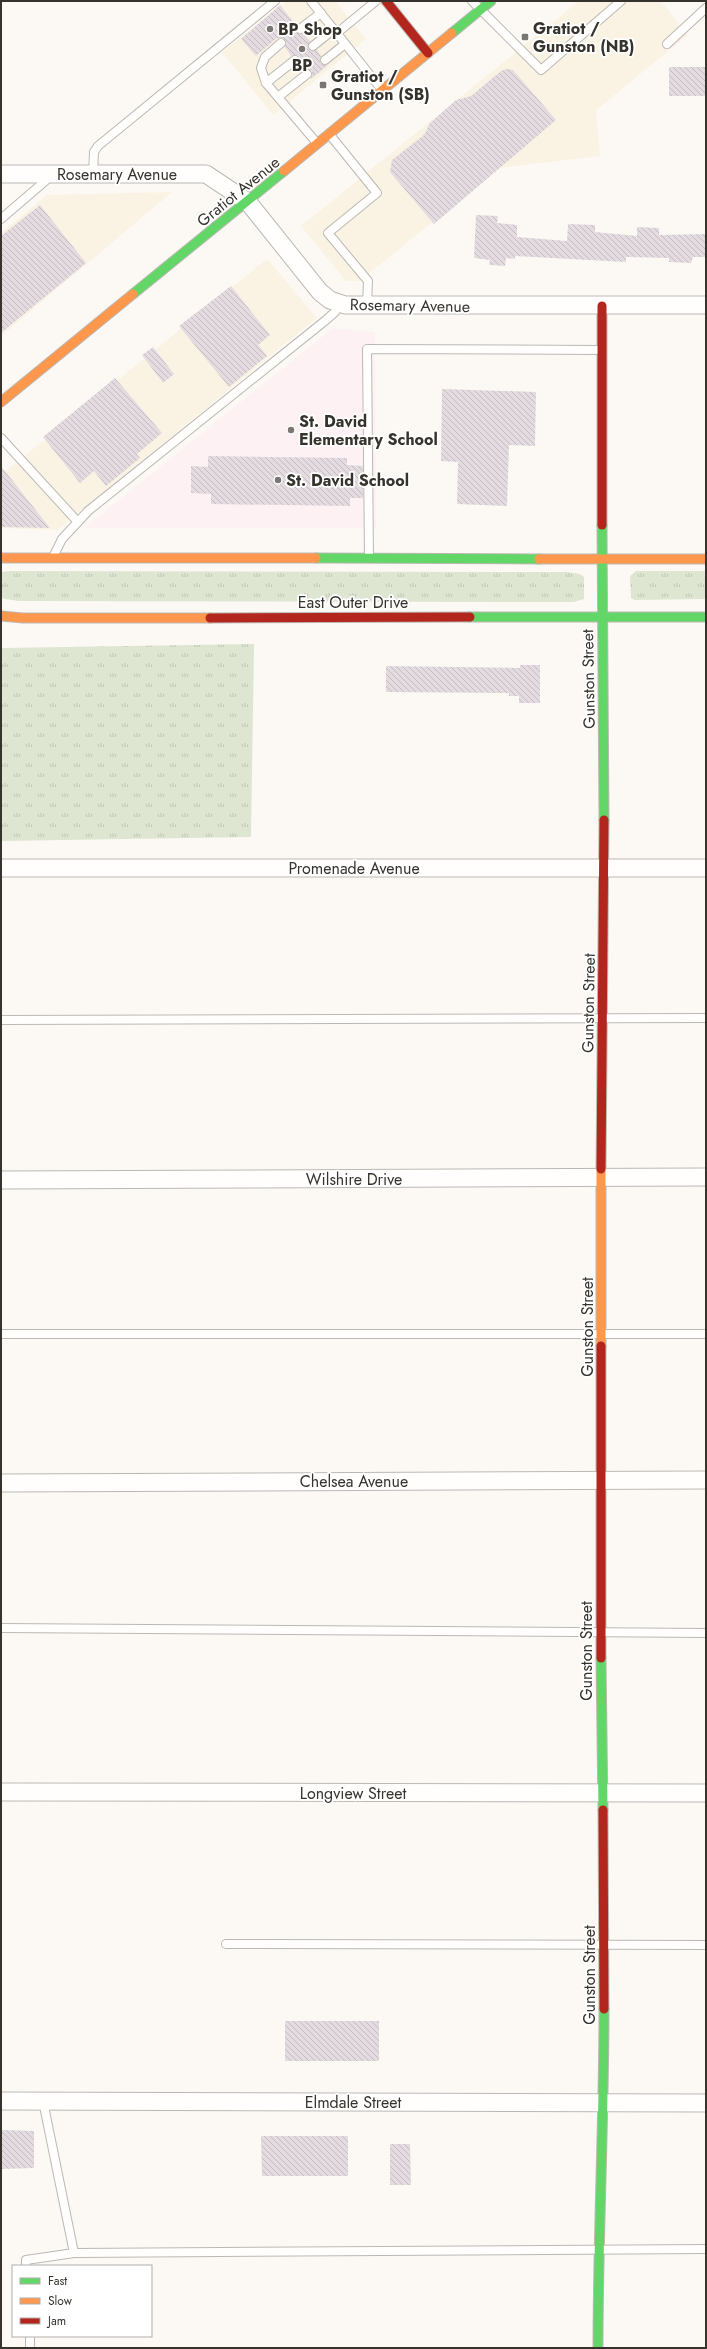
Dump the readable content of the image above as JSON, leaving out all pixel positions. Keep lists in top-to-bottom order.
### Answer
{
  "streets": {
    "street": [
      "Rosemary Avenue",
      "Gratiot Avenue",
      "East Outer Drive",
      "Gunston Street",
      "Promenade Avenue",
      "Wilshire Drive",
      "Chelsea Avenue",
      "Longview Street",
      "Elmdale Street"
    ]
  },
  "crossings": [
    ["Rosemary Avenue", "Gratiot Avenue"],
    ["Rosemary Avenue", "Gunston Street"],
    ["East Outer Drive", "Gunston Street"],
    ["Gunston Street", "Promenade Avenue"],
    ["Gunston Street", "Wilshire Drive"],
    ["Gunston Street", "Chelsea Avenue"],
    ["Gunston Street", "Longview Street"],
    ["Gunston Street", "Elmdale Street"]
  ],
  "places": {
    "other": [
      "BP Shop",
      "BP",
      "St. David Elementary School",
      "St. David School"
    ],
    "transit": ["Gratiot / Gunston (NB)", "Gratiot / Gunston (SB)"]
  },
  "legend": ["Fast", "Slow", "Jam"]
}
